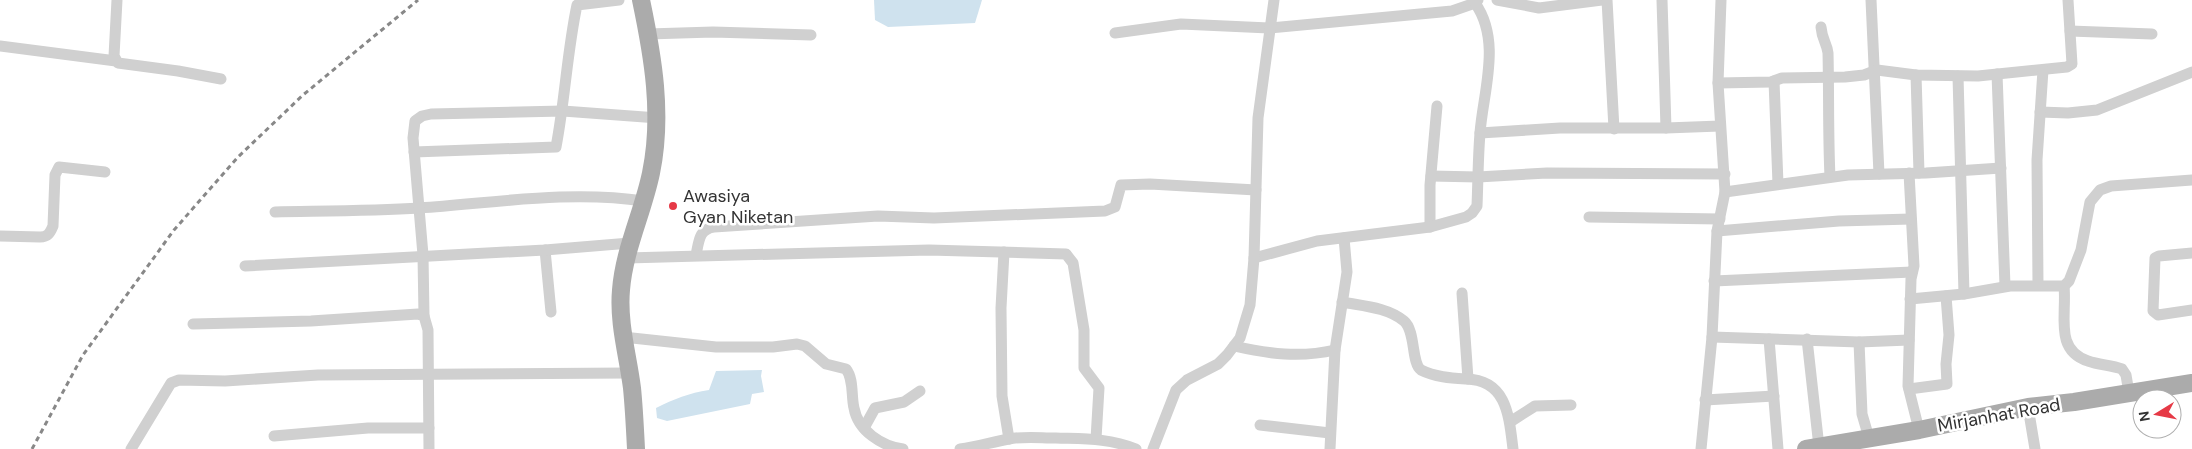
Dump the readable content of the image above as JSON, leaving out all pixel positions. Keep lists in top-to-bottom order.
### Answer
{
  "streets": {
    "main road": ["Mirjanhat Road"]
  },
  "places": ["Awasiya Gyan Niketan"],
  "north": "left"
}
